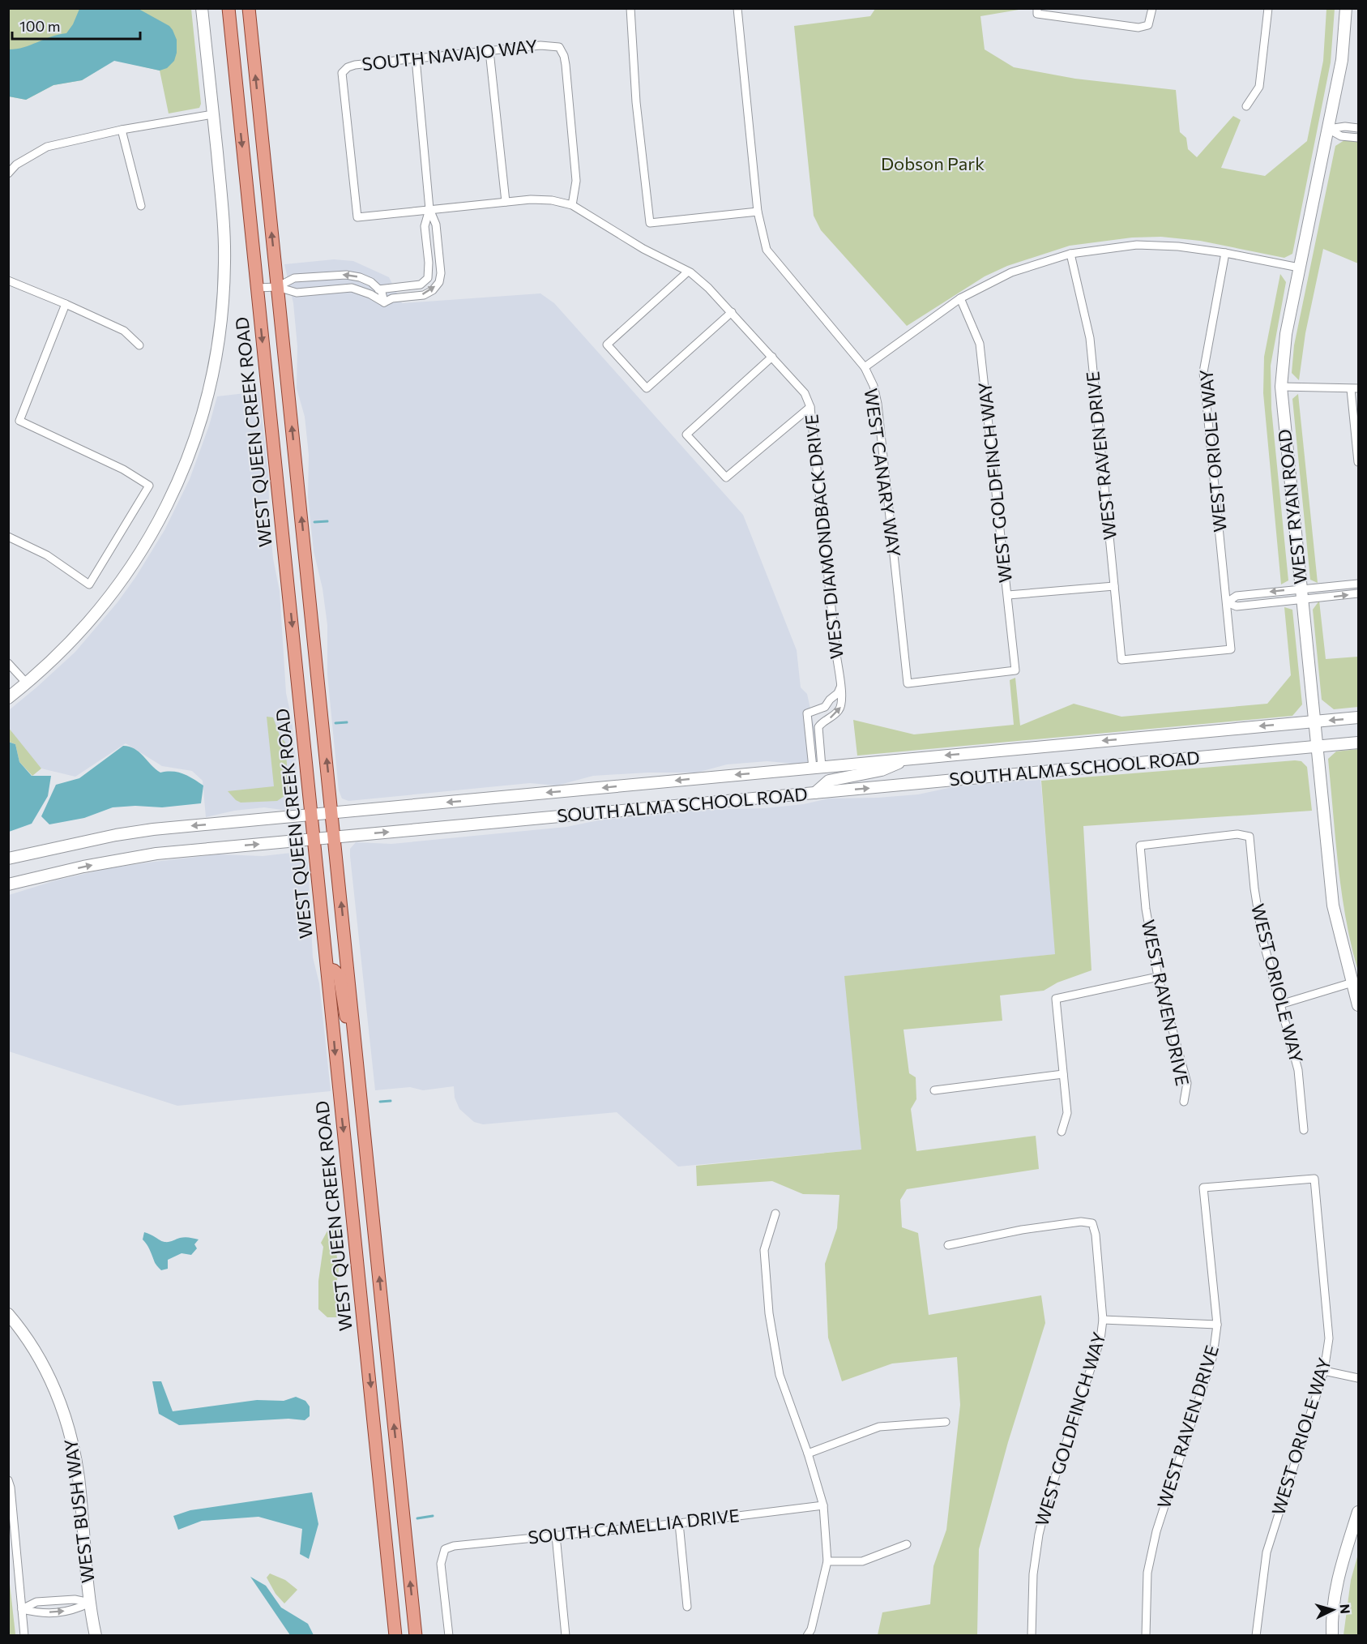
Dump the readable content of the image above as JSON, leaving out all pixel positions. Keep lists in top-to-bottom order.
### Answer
{
  "streets": {
    "main road": [
      "WEST QUEEN CREEK ROAD",
      "WEST RYAN ROAD",
      "SOUTH ALMA SCHOOL ROAD",
      "WEST BUSH WAY"
    ],
    "street": [
      "SOUTH NAVAJO WAY",
      "WEST ORIOLE WAY",
      "WEST RAVEN DRIVE",
      "WEST CANARY WAY",
      "WEST GOLDFINCH WAY",
      "WEST DIAMONDBACK DRIVE",
      "SOUTH CAMELLIA DRIVE"
    ]
  },
  "crossings": [
    ["SOUTH NAVAJO WAY", "WEST DIAMONDBACK DRIVE"],
    ["WEST QUEEN CREEK ROAD", "SOUTH ALMA SCHOOL ROAD"],
    ["WEST ORIOLE WAY", "WEST RAVEN DRIVE"],
    ["WEST CANARY WAY", "WEST GOLDFINCH WAY"],
    ["WEST RYAN ROAD", "SOUTH ALMA SCHOOL ROAD"],
    ["WEST DIAMONDBACK DRIVE", "SOUTH ALMA SCHOOL ROAD"]
  ],
  "parks": ["Dobson Park"],
  "scale_bar": "100 m",
  "north": "right"
}
